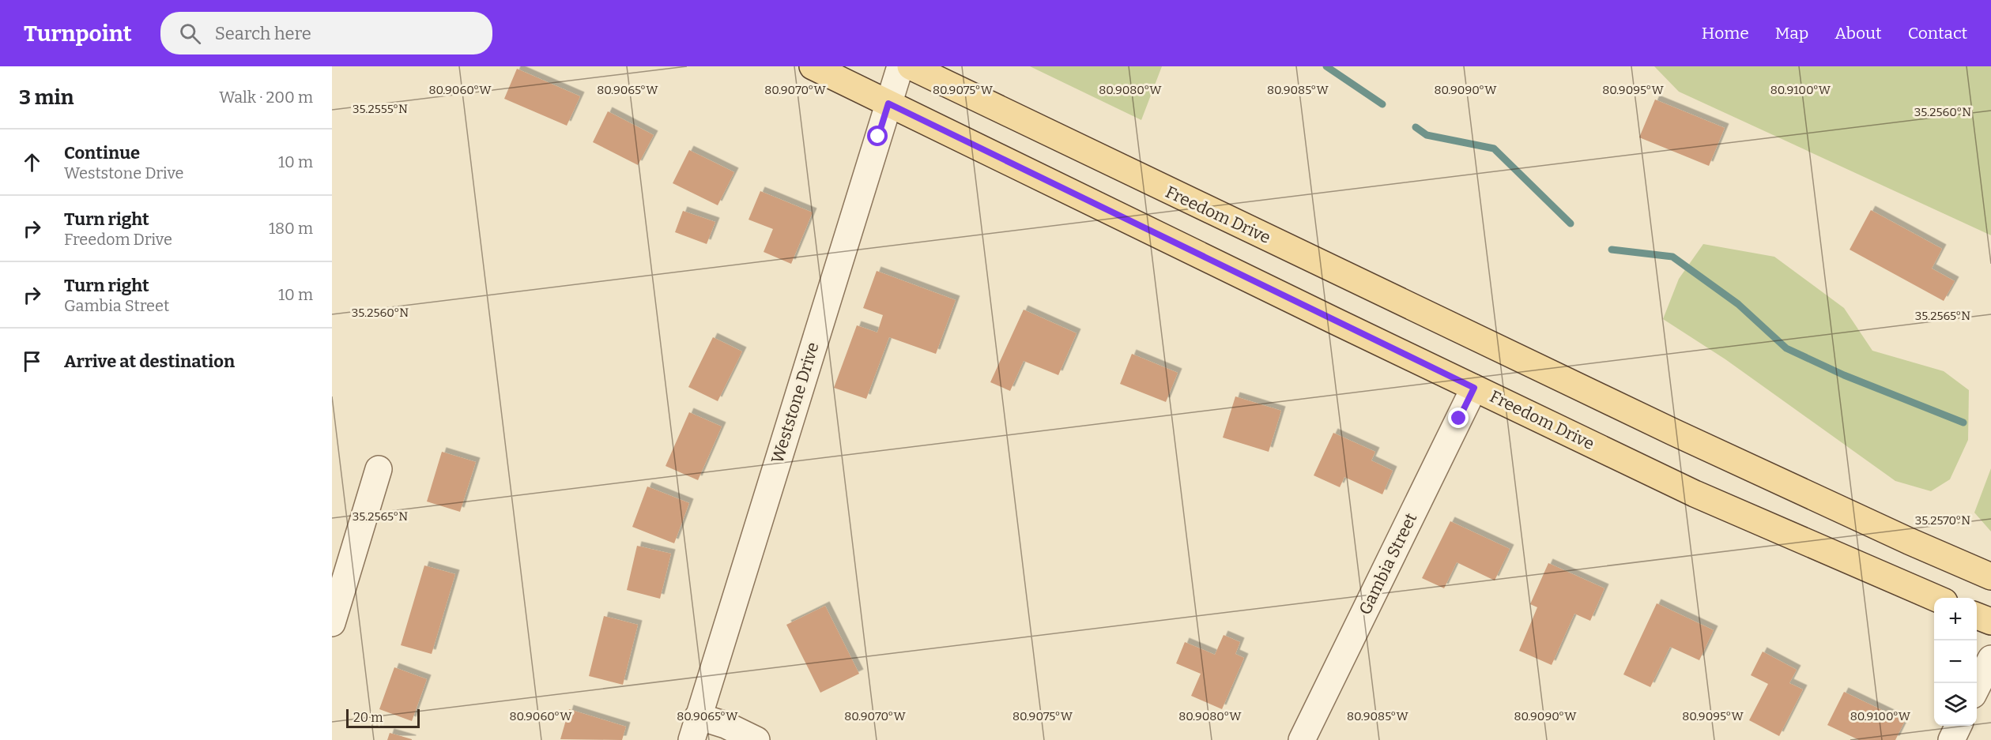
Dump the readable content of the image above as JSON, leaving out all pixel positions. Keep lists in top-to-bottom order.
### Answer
{
  "streets": {
    "main road": ["Freedom Drive"],
    "street": ["Weststone Drive", "Gambia Street"]
  },
  "crossings": [
    ["Freedom Drive", "Weststone Drive"],
    ["Freedom Drive", "Gambia Street"]
  ],
  "scale_bar": "20 m",
  "page": {
    "header": "Turnpoint",
    "search": "Search here",
    "nav": [
      "Home",
      "Map",
      "About",
      "Contact"
    ],
    "heading": ["3 min", "Walk · 200 m"],
    "list": [
      ["Continue", "Weststone Drive", "10 m"],
      ["Turn right", "Freedom Drive", "180 m"],
      ["Turn right", "Gambia Street", "10 m"],
      "Arrive at destination"
    ],
    "map_buttons": ["+", "−"],
    "scale": "20 m"
  },
  "coordinates": [
    "80.9100°W",
    "80.9060°W",
    "80.9065°W",
    "80.9070°W",
    "80.9075°W",
    "80.9080°W",
    "80.9085°W",
    "80.9090°W",
    "80.9095°W",
    "35.2555°N",
    "35.2560°N",
    "35.2565°N",
    "35.2570°N"
  ]
}
